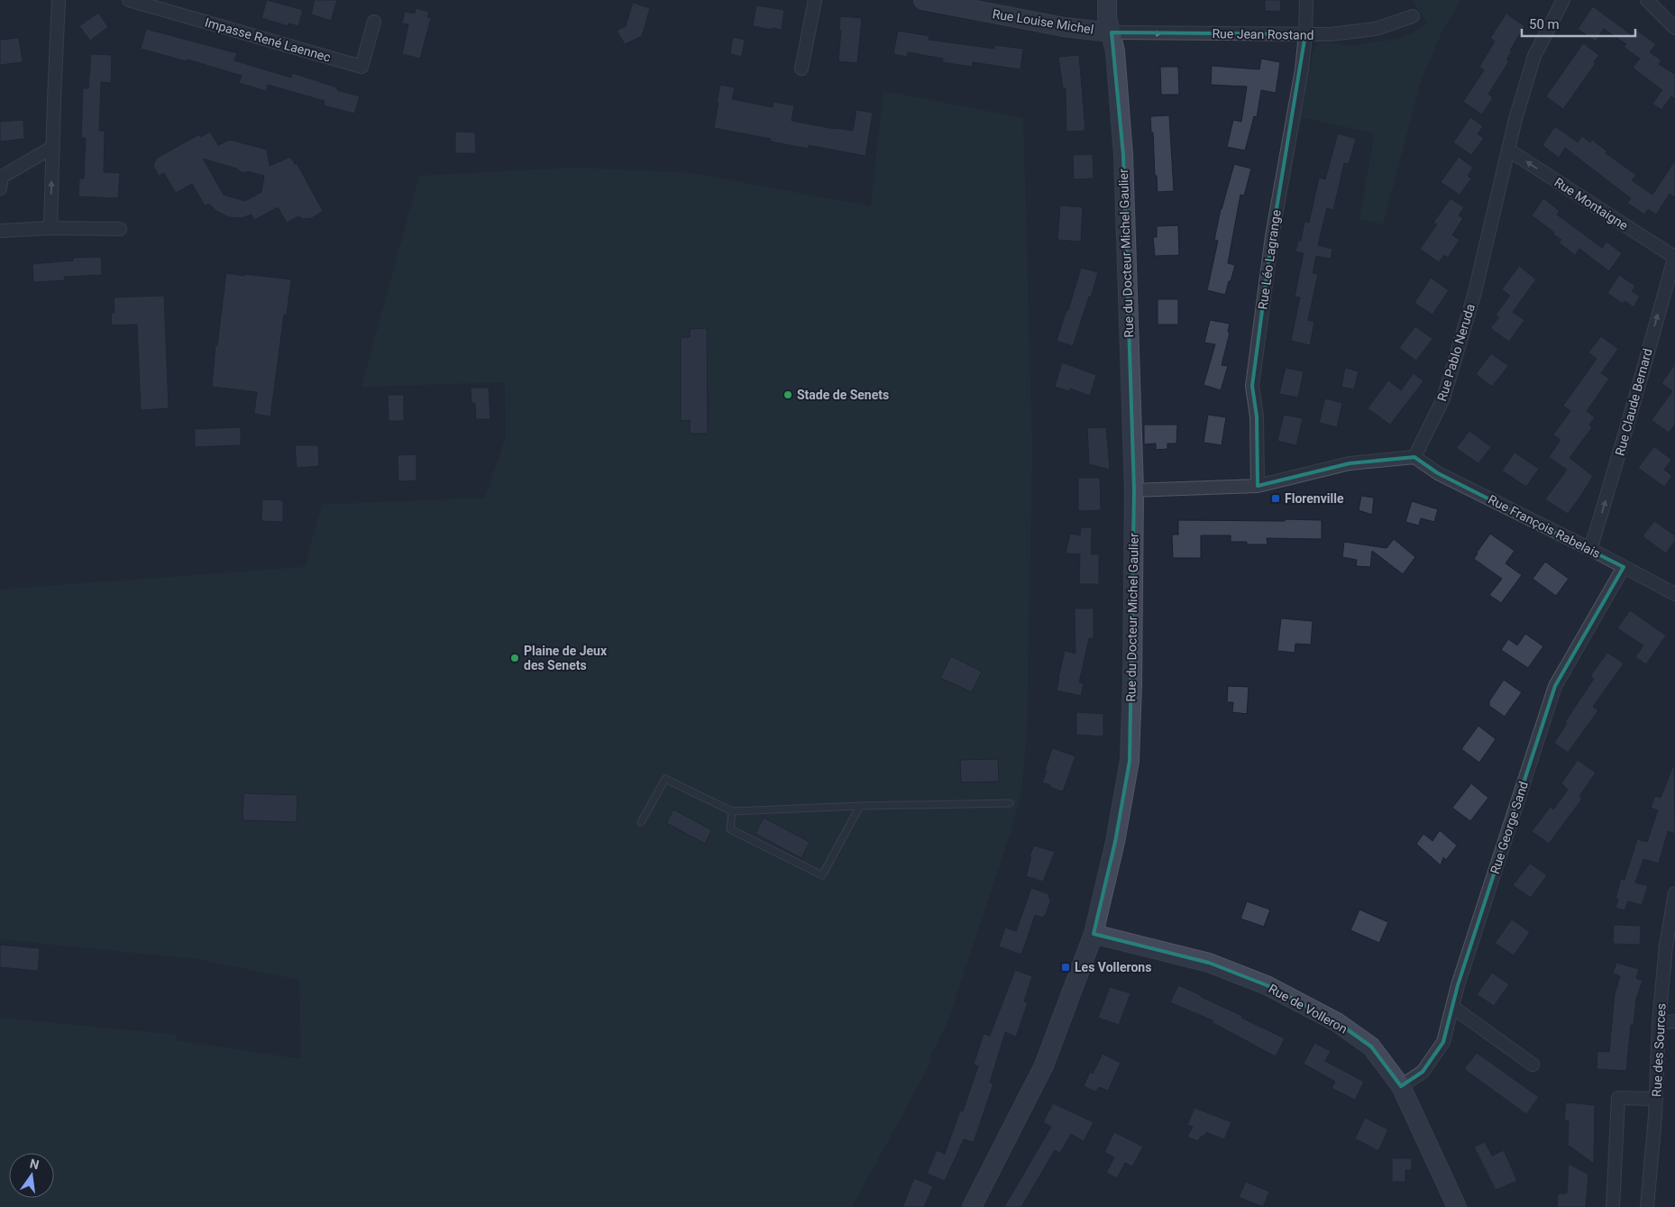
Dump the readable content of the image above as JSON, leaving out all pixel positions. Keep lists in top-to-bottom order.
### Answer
{
  "streets": {
    "street": [
      "Rue Louise Michel",
      "Rue Jean Rostand",
      "Impasse René Laennec",
      "Rue Montaigne",
      "Rue du Docteur Michel Gaulier",
      "Rue Léo Lagrange",
      "Rue Pablo Neruda",
      "Rue Claude Bernard",
      "Rue François Rabelais",
      "Rue George Sand",
      "Rue de Volleron",
      "Rue des Sources"
    ]
  },
  "crossings": [
    ["Rue Louise Michel", "Rue Jean Rostand"],
    ["Rue Louise Michel", "Rue du Docteur Michel Gaulier"],
    ["Rue Jean Rostand", "Rue du Docteur Michel Gaulier"],
    ["Rue Jean Rostand", "Rue Léo Lagrange"],
    ["Rue Montaigne", "Rue Pablo Neruda"],
    ["Rue Montaigne", "Rue Claude Bernard"],
    ["Rue du Docteur Michel Gaulier", "Rue de Volleron"],
    ["Rue Pablo Neruda", "Rue François Rabelais"],
    ["Rue Claude Bernard", "Rue François Rabelais"],
    ["Rue François Rabelais", "Rue George Sand"],
    ["Rue George Sand", "Rue de Volleron"]
  ],
  "one_way": ["Rue Jean Rostand", "Rue Montaigne", "Rue Claude Bernard"],
  "places": {
    "other": ["Stade de Senets", "Plaine de Jeux des Senets"],
    "transit": ["Florenville", "Les Vollerons"]
  },
  "scale_bar": "50 m",
  "north": "top"
}
